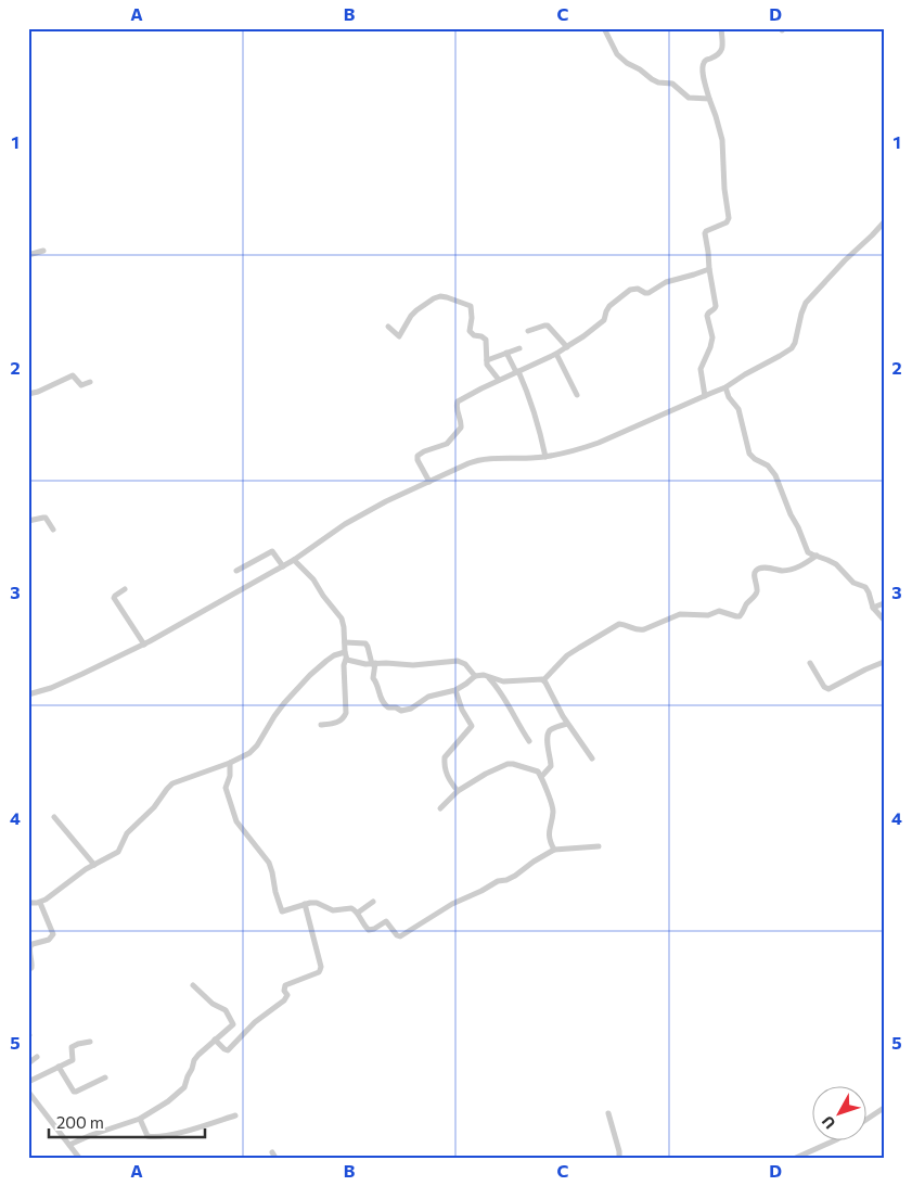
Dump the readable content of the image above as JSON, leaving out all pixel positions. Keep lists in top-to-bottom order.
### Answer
{
  "scale_bar": "200 m",
  "north": "bottom left",
  "grid": {
    "columns": [
      "A",
      "B",
      "C",
      "D"
    ],
    "rows": [
      "1",
      "2",
      "3",
      "4",
      "5"
    ]
  }
}
